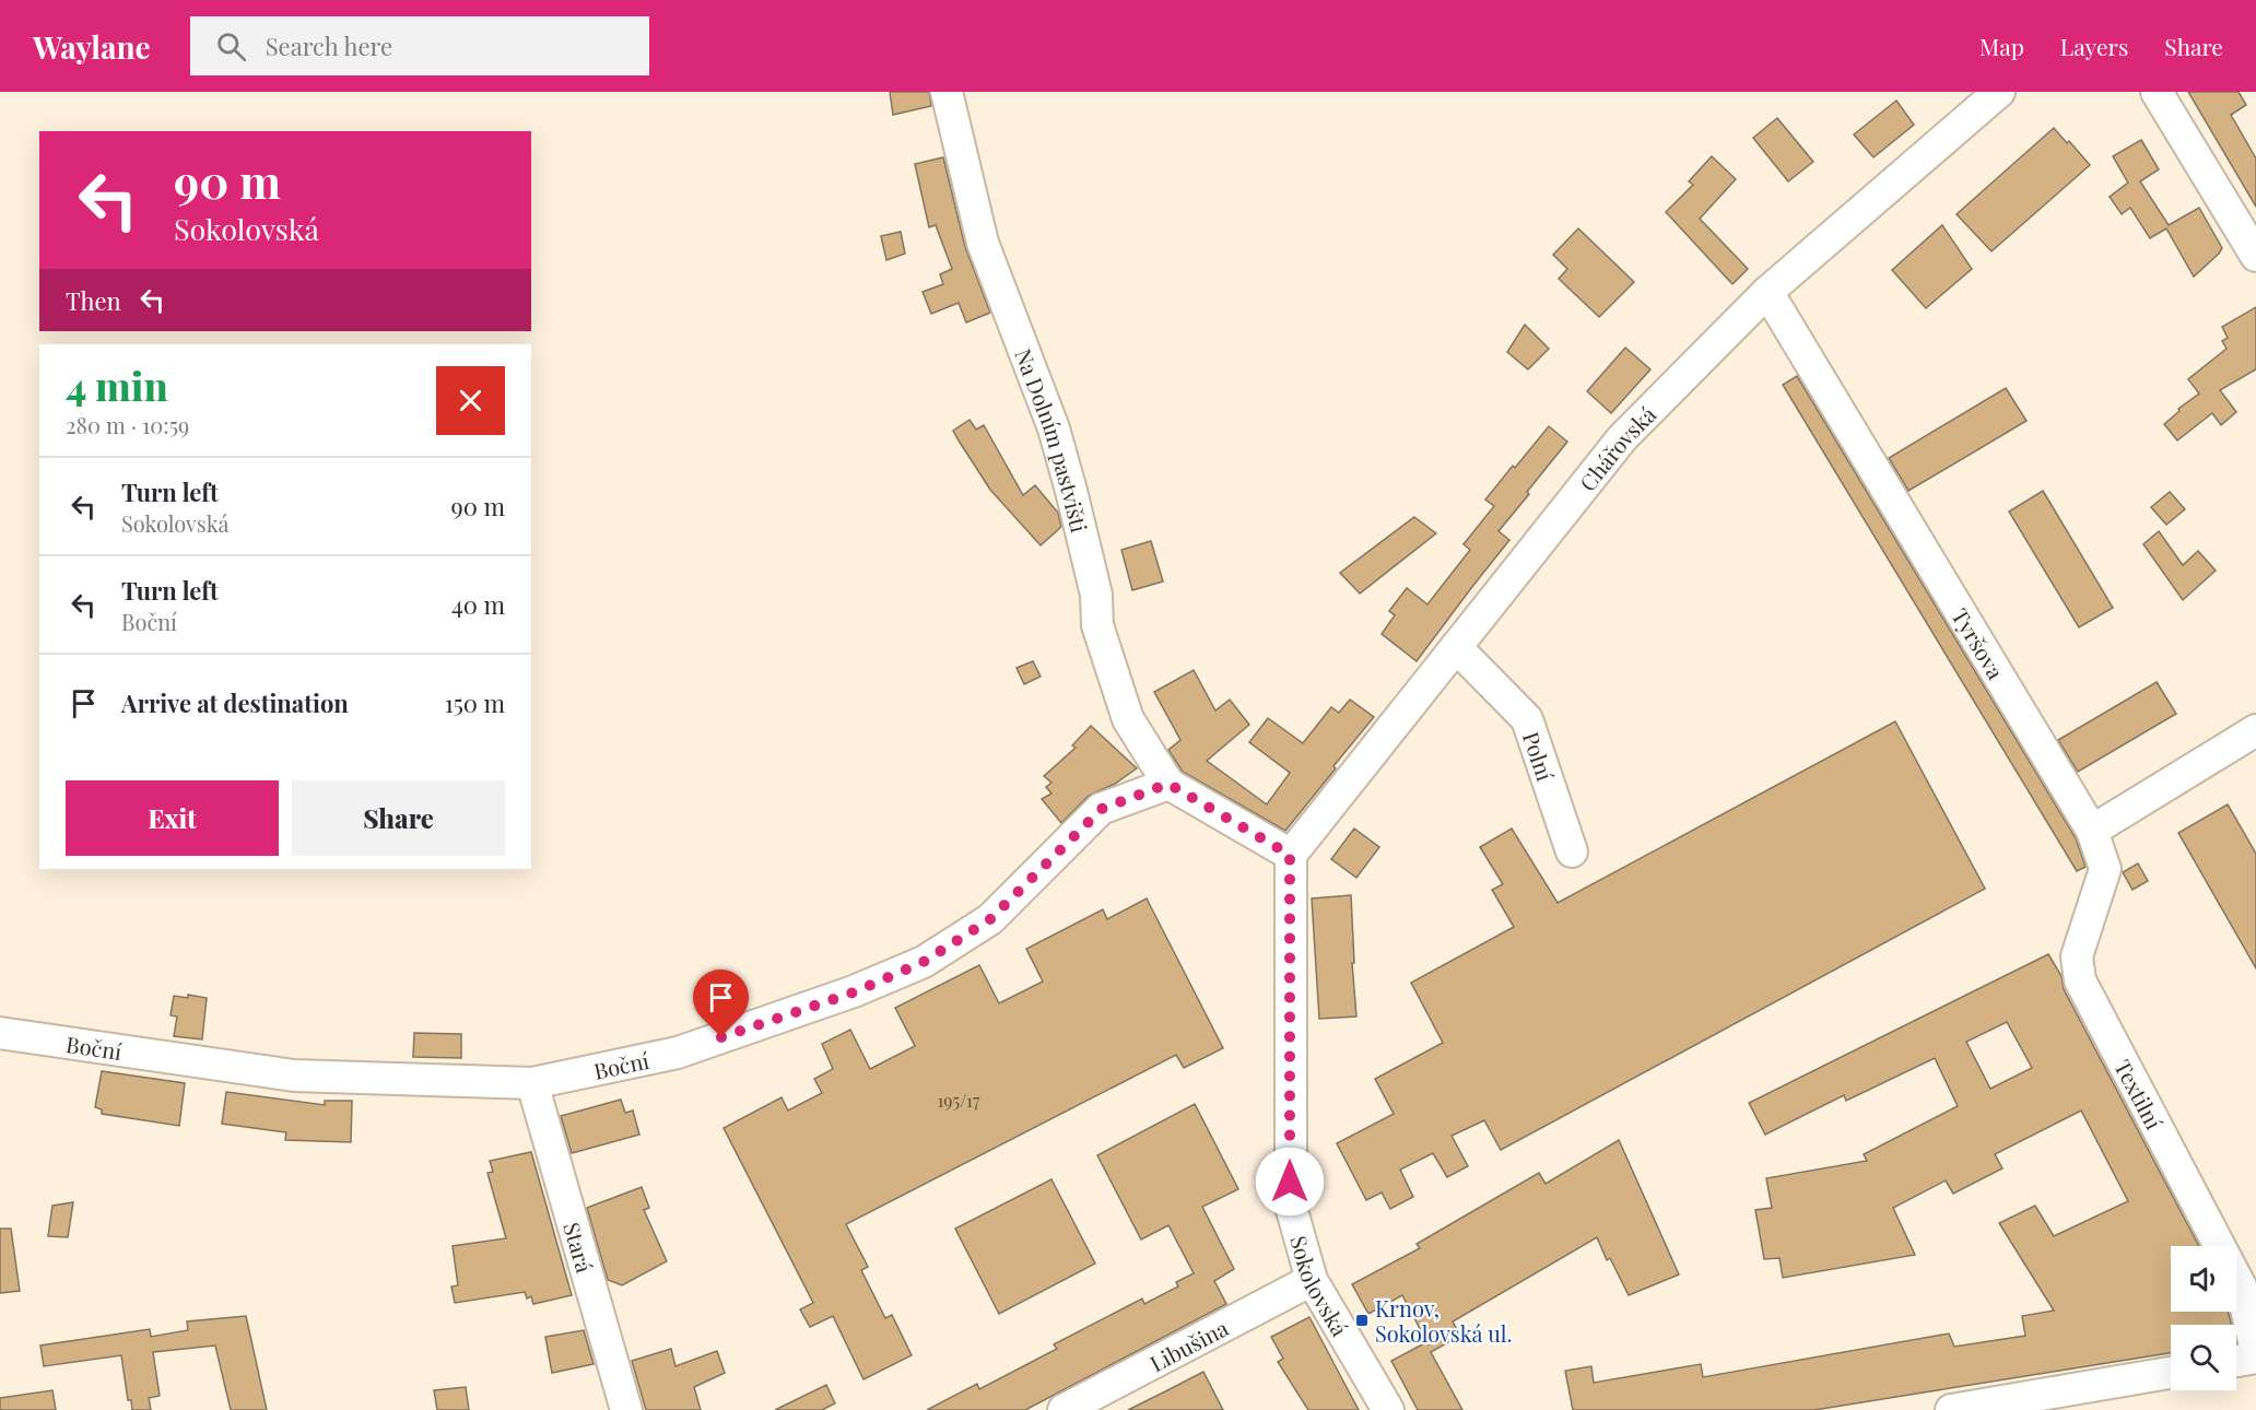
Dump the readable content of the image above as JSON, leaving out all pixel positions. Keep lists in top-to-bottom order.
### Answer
{
  "streets": {
    "street": [
      "Na Dolním pastvišti",
      "Chářovská",
      "Tyršova",
      "Polní",
      "Boční",
      "Textilní",
      "Stará",
      "Sokolovská",
      "Libušina"
    ]
  },
  "crossings": [
    ["Na Dolním pastvišti", "Boční"],
    ["Chářovská", "Tyršova"],
    ["Chářovská", "Polní"],
    ["Chářovská", "Sokolovská"],
    ["Tyršova", "Textilní"],
    ["Boční", "Stará"],
    ["Sokolovská", "Libušina"]
  ],
  "places": {
    "transit": ["Krnov, Sokolovská ul."]
  },
  "house_numbers": ["195/17"],
  "page": {
    "header": "Waylane",
    "search": "Search here",
    "nav": ["Map", "Layers", "Share"],
    "turn": ["90 m", "Sokolovská"],
    "then": "Then",
    "heading": ["4 min", "280 m · 10:59"],
    "list": [
      {
        "name": "Turn left",
        "note": "Sokolovská",
        "value": "90 m"
      },
      {
        "name": "Turn left",
        "note": "Boční",
        "value": "40 m"
      },
      {
        "name": "Arrive at destination",
        "value": "150 m"
      }
    ],
    "buttons": ["Exit", "Share"]
  }
}
